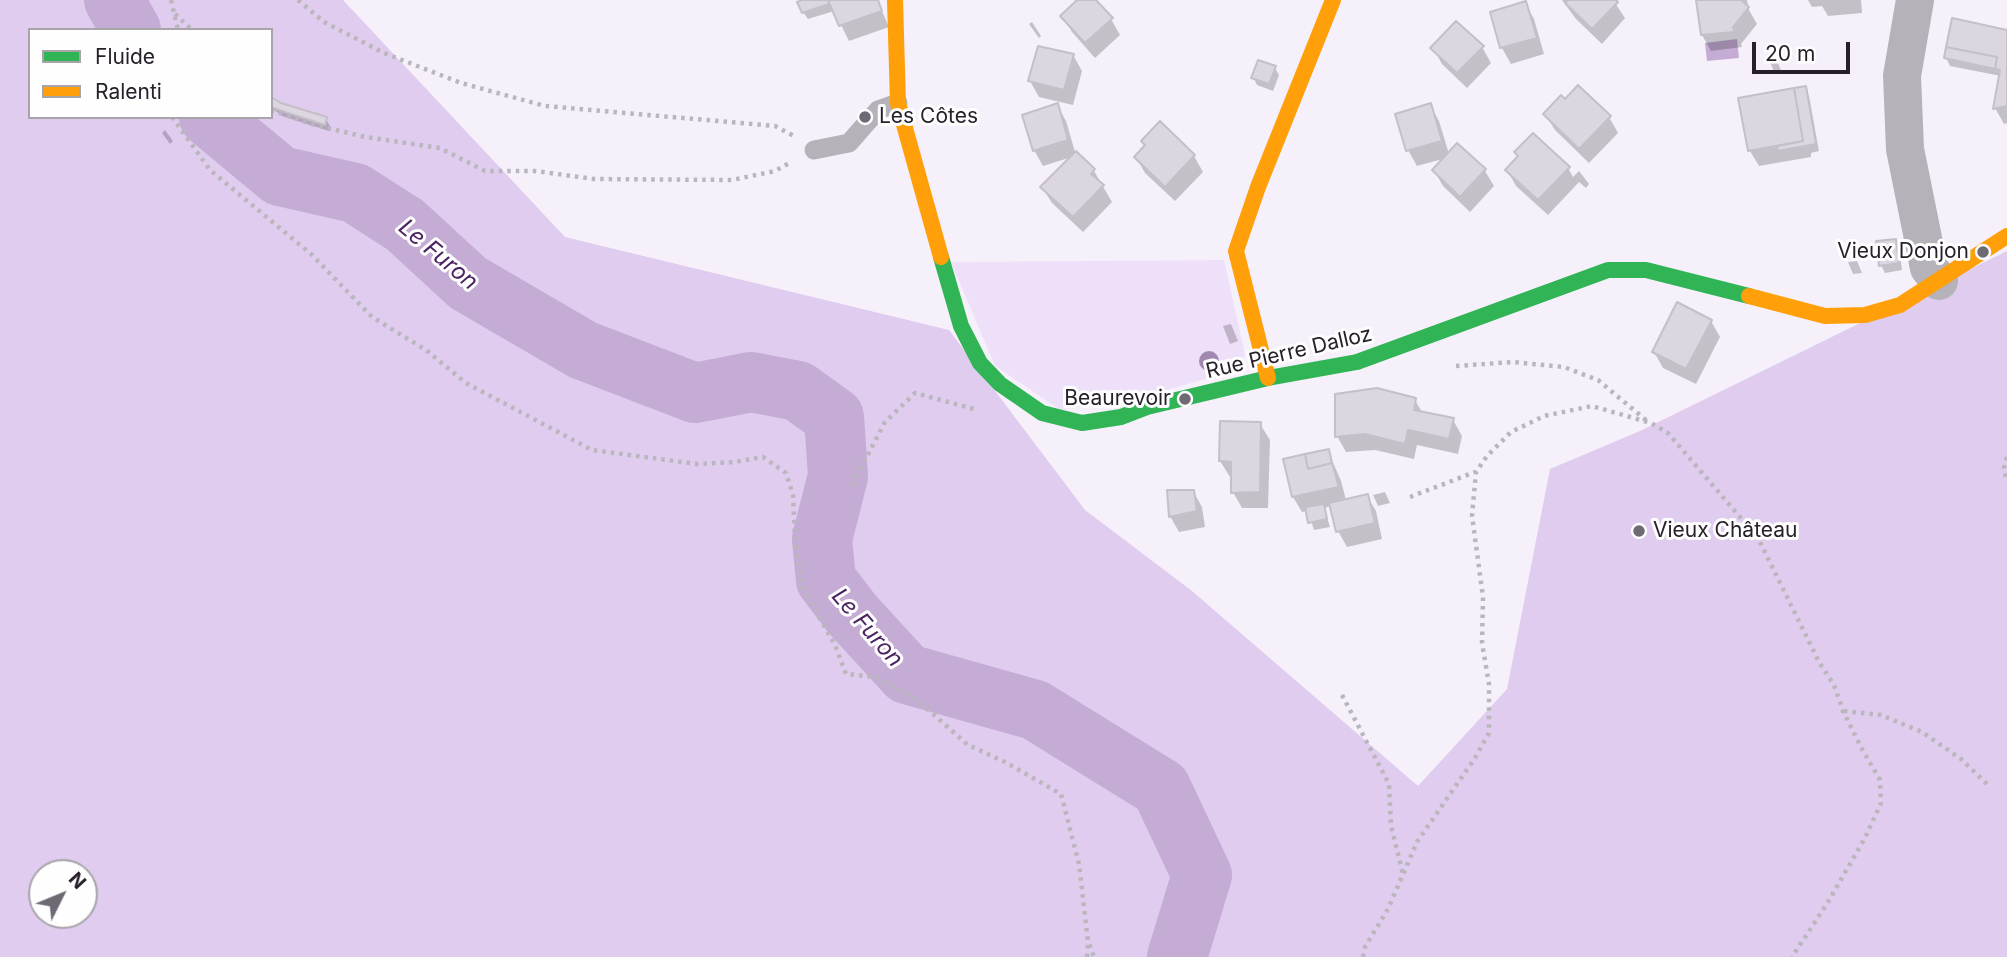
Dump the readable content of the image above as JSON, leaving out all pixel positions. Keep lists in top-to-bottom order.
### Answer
{
  "streets": {
    "street": ["Rue Pierre Dalloz"]
  },
  "water": ["Le Furon"],
  "places": [
    "Les Côtes",
    "Vieux Donjon",
    "Beaurevoir",
    "Vieux Château"
  ],
  "legend": ["Fluide", "Ralenti"],
  "scale_bar": "20 m",
  "north": "top right"
}
